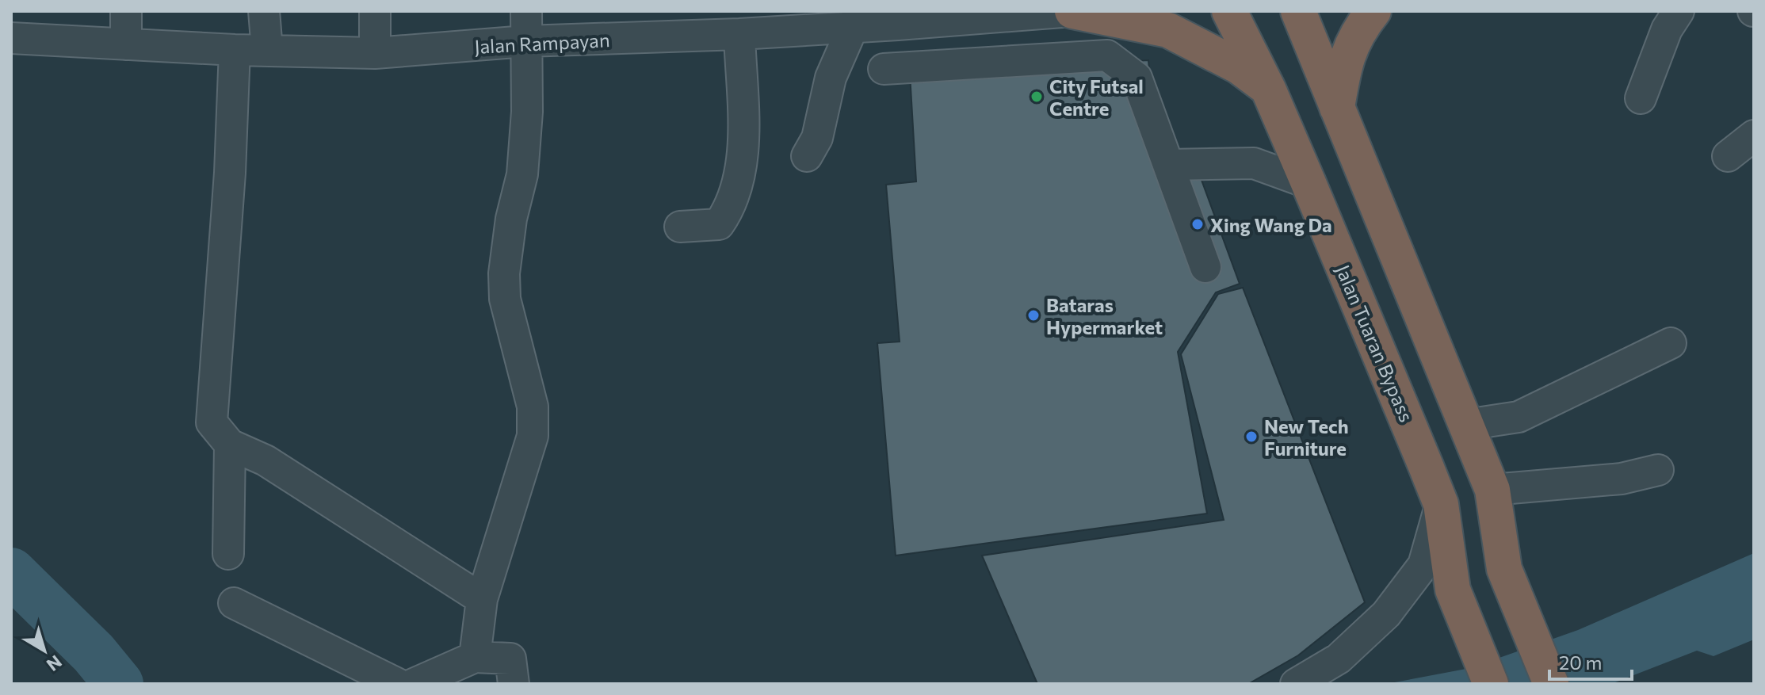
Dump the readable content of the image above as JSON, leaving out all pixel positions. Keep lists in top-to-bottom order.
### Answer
{
  "streets": {
    "highway": ["Jalan Tuaran Bypass"],
    "street": ["Jalan Rampayan"]
  },
  "places": [
    "City Futsal Centre",
    "Xing Wang Da",
    "Bataras Hypermarket",
    "New Tech Furniture"
  ],
  "scale_bar": "20 m",
  "north": "bottom right"
}
